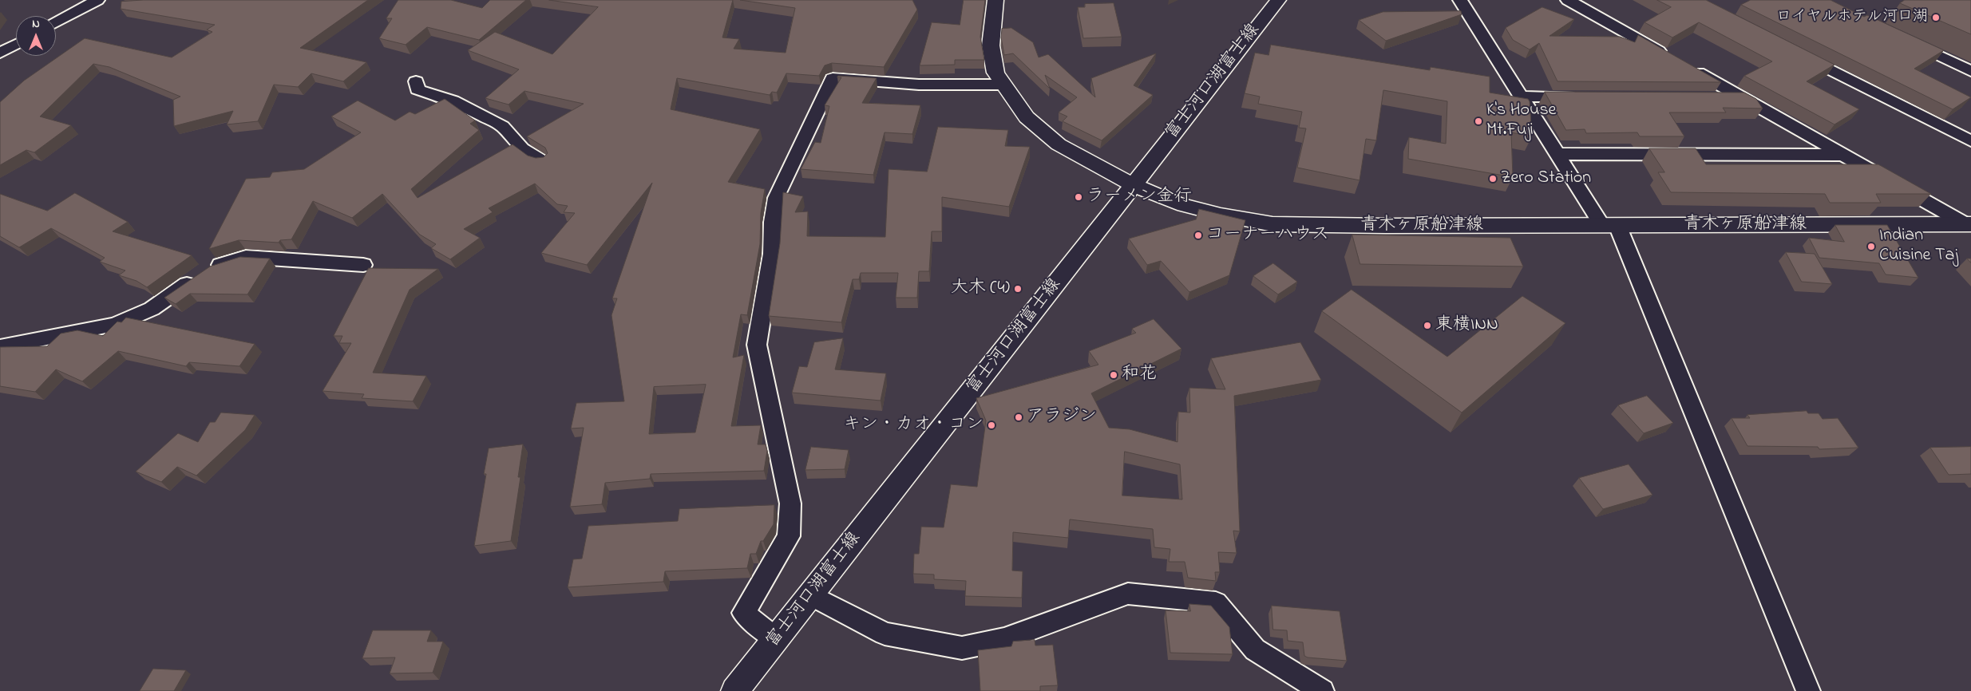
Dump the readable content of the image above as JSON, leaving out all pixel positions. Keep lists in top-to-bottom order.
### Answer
{
  "streets": {
    "main road": ["富士河口湖富士線", "青木ヶ原船津線"]
  },
  "crossings": [
    ["富士河口湖富士線", "青木ヶ原船津線"]
  ],
  "places": [
    "ロイヤルホテル河口湖",
    "K's House Mt.Fuji",
    "Zero Station",
    "ラーメン金行",
    "コーナーハウス",
    "Indian Cuisine Taj",
    "大木 (4)",
    "東横INN",
    "和花",
    "アラジン",
    "キン・カオ・コン"
  ],
  "north": "top"
}
